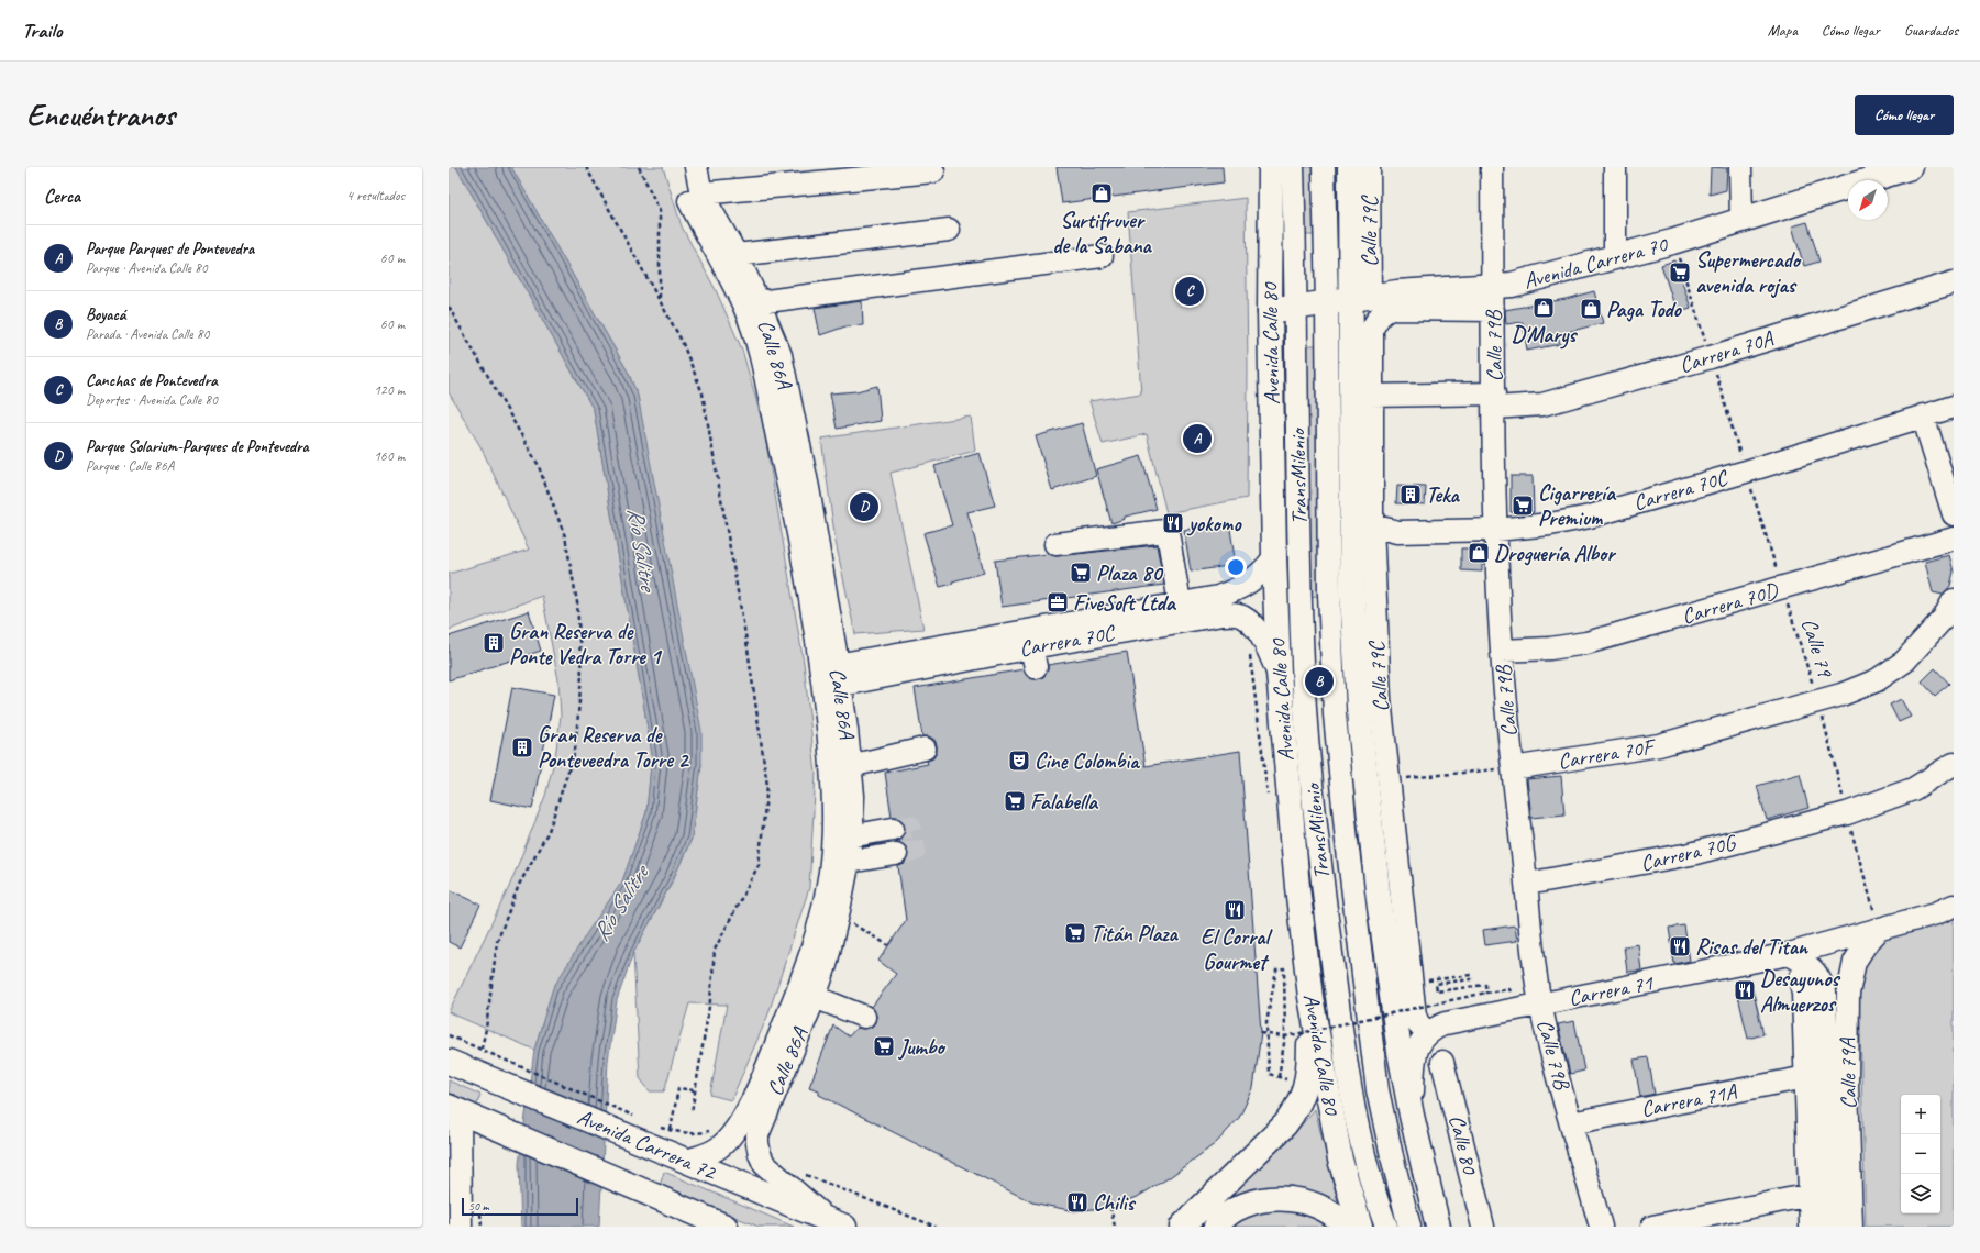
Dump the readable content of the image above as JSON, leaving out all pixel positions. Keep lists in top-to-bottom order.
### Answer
{
  "streets": {
    "main road": ["Avenida Carrera 70", "Avenida Calle 80", "Avenida Carrera 72"],
    "street": [
      "Calle 79C",
      "Calle 79B",
      "Carrera 70A",
      "Calle 86A",
      "TransMilenio",
      "Carrera 70C",
      "Carrera 70D",
      "Carrera 70F",
      "Carrera 70G",
      "Carrera 71",
      "Calle 79A",
      "Carrera 71A",
      "Calle 80"
    ],
    "path": ["Calle 79"]
  },
  "crossings": [
    ["Calle 79C", "Avenida Carrera 70"],
    ["Calle 79C", "Carrera 70A"],
    ["Calle 79C", "TransMilenio"],
    ["Calle 79C", "Carrera 70C"],
    ["Calle 79C", "Carrera 71"],
    ["Avenida Carrera 70", "Avenida Calle 80"],
    ["Avenida Carrera 70", "Calle 79B"],
    ["Avenida Carrera 70", "TransMilenio"],
    ["Avenida Calle 80", "Carrera 70C"],
    ["Calle 79B", "Carrera 70A"],
    ["Calle 79B", "Carrera 70C"],
    ["Calle 79B", "Carrera 70D"],
    ["Calle 79B", "Carrera 70F"],
    ["Calle 79B", "Carrera 70G"],
    ["Calle 79B", "Carrera 71"],
    ["Calle 79B", "Carrera 71A"],
    ["Carrera 70A", "Calle 79"],
    ["Calle 86A", "Carrera 70C"],
    ["Calle 86A", "Avenida Carrera 72"],
    ["Carrera 70C", "Calle 79"],
    ["Carrera 70D", "Calle 79"],
    ["Calle 79", "Carrera 70F"],
    ["Calle 79", "Carrera 70G"],
    ["Calle 79", "Carrera 71"],
    ["Calle 79", "Calle 79A"],
    ["Carrera 71", "Calle 79A"],
    ["Calle 79A", "Carrera 71A"]
  ],
  "water": ["Río Salitre"],
  "places": {
    "shop": [
      "Surtifruver de la Sabana",
      "D'Marys",
      "Paga Todo",
      "Droguería Albor"
    ],
    "supermarket": [
      "Supermercado avenida rojas",
      "Cigarrería Premium",
      "Plaza 80",
      "Falabella",
      "Titán Plaza",
      "Jumbo"
    ],
    "building": ["Teka", "Gran Reserva de Ponte Vedra Torre 1", "Gran Reserva de Ponteveedra Torre 2"],
    "restaurant": [
      "yokomo",
      "El Corral Gourmet",
      "Risas del Titan",
      "Desayunos Almuerzos",
      "Chilis"
    ],
    "office": ["FiveSoft Ltda"],
    "theatre": ["Cine Colombia"]
  },
  "scale_bar": "50 m",
  "north": "bottom left",
  "page": {
    "header": "Trailo",
    "nav": ["Mapa", "Cómo llegar", "Guardados"],
    "buttons": "Cómo llegar",
    "title": "Encuéntranos",
    "heading": ["Cerca", "4 resultados"],
    "list": [
      {
        "mark": "A",
        "name": "Parque Parques de Pontevedra",
        "note": "Parque · Avenida Calle 80",
        "value": "60 m"
      },
      {
        "mark": "B",
        "name": "Boyacá",
        "note": "Parada · Avenida Calle 80",
        "value": "60 m"
      },
      {
        "mark": "C",
        "name": "Canchas de Pontevedra",
        "note": "Deportes · Avenida Calle 80",
        "value": "120 m"
      },
      {
        "mark": "D",
        "name": "Parque Solarium-Parques de Pontevedra",
        "note": "Parque · Calle 86A",
        "value": "160 m"
      }
    ],
    "pins": [
      "C",
      "A",
      "D",
      "B"
    ],
    "map_buttons": ["+", "−"],
    "scale": "50 m"
  }
}
